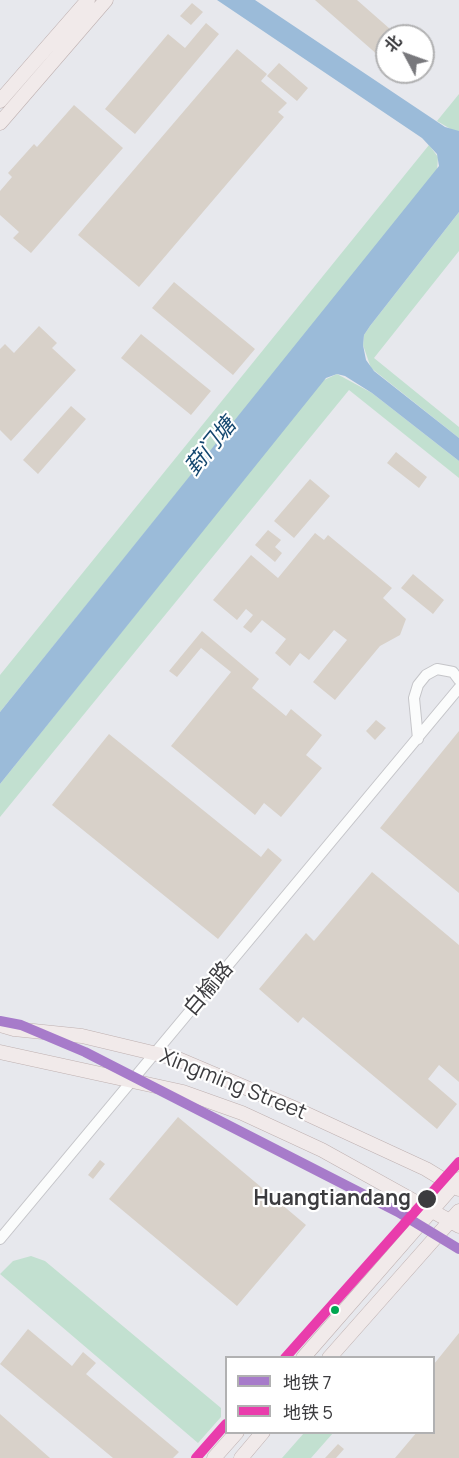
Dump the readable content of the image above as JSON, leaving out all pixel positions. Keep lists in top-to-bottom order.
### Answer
{
  "streets": {
    "main road": ["Xingming Street"],
    "street": ["白榆路"]
  },
  "crossings": [
    ["白榆路", "Xingming Street"]
  ],
  "water": ["葑门塘"],
  "places": ["Huangtiandang"],
  "lines": ["metro line 7", "metro line 5"],
  "legend": ["地铁 7", "地铁 5"],
  "north": "top left"
}
